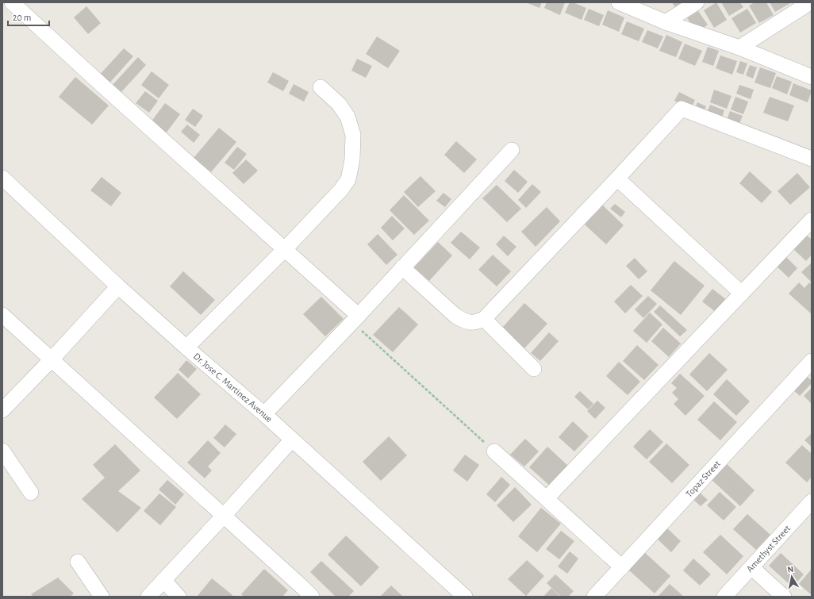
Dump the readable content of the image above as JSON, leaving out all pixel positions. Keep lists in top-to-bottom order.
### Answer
{
  "streets": {
    "street": ["Dr. Jose C. Martinez Avenue", "Topaz Street", "Amethyst Street"]
  },
  "scale_bar": "20 m",
  "north": "top"
}
